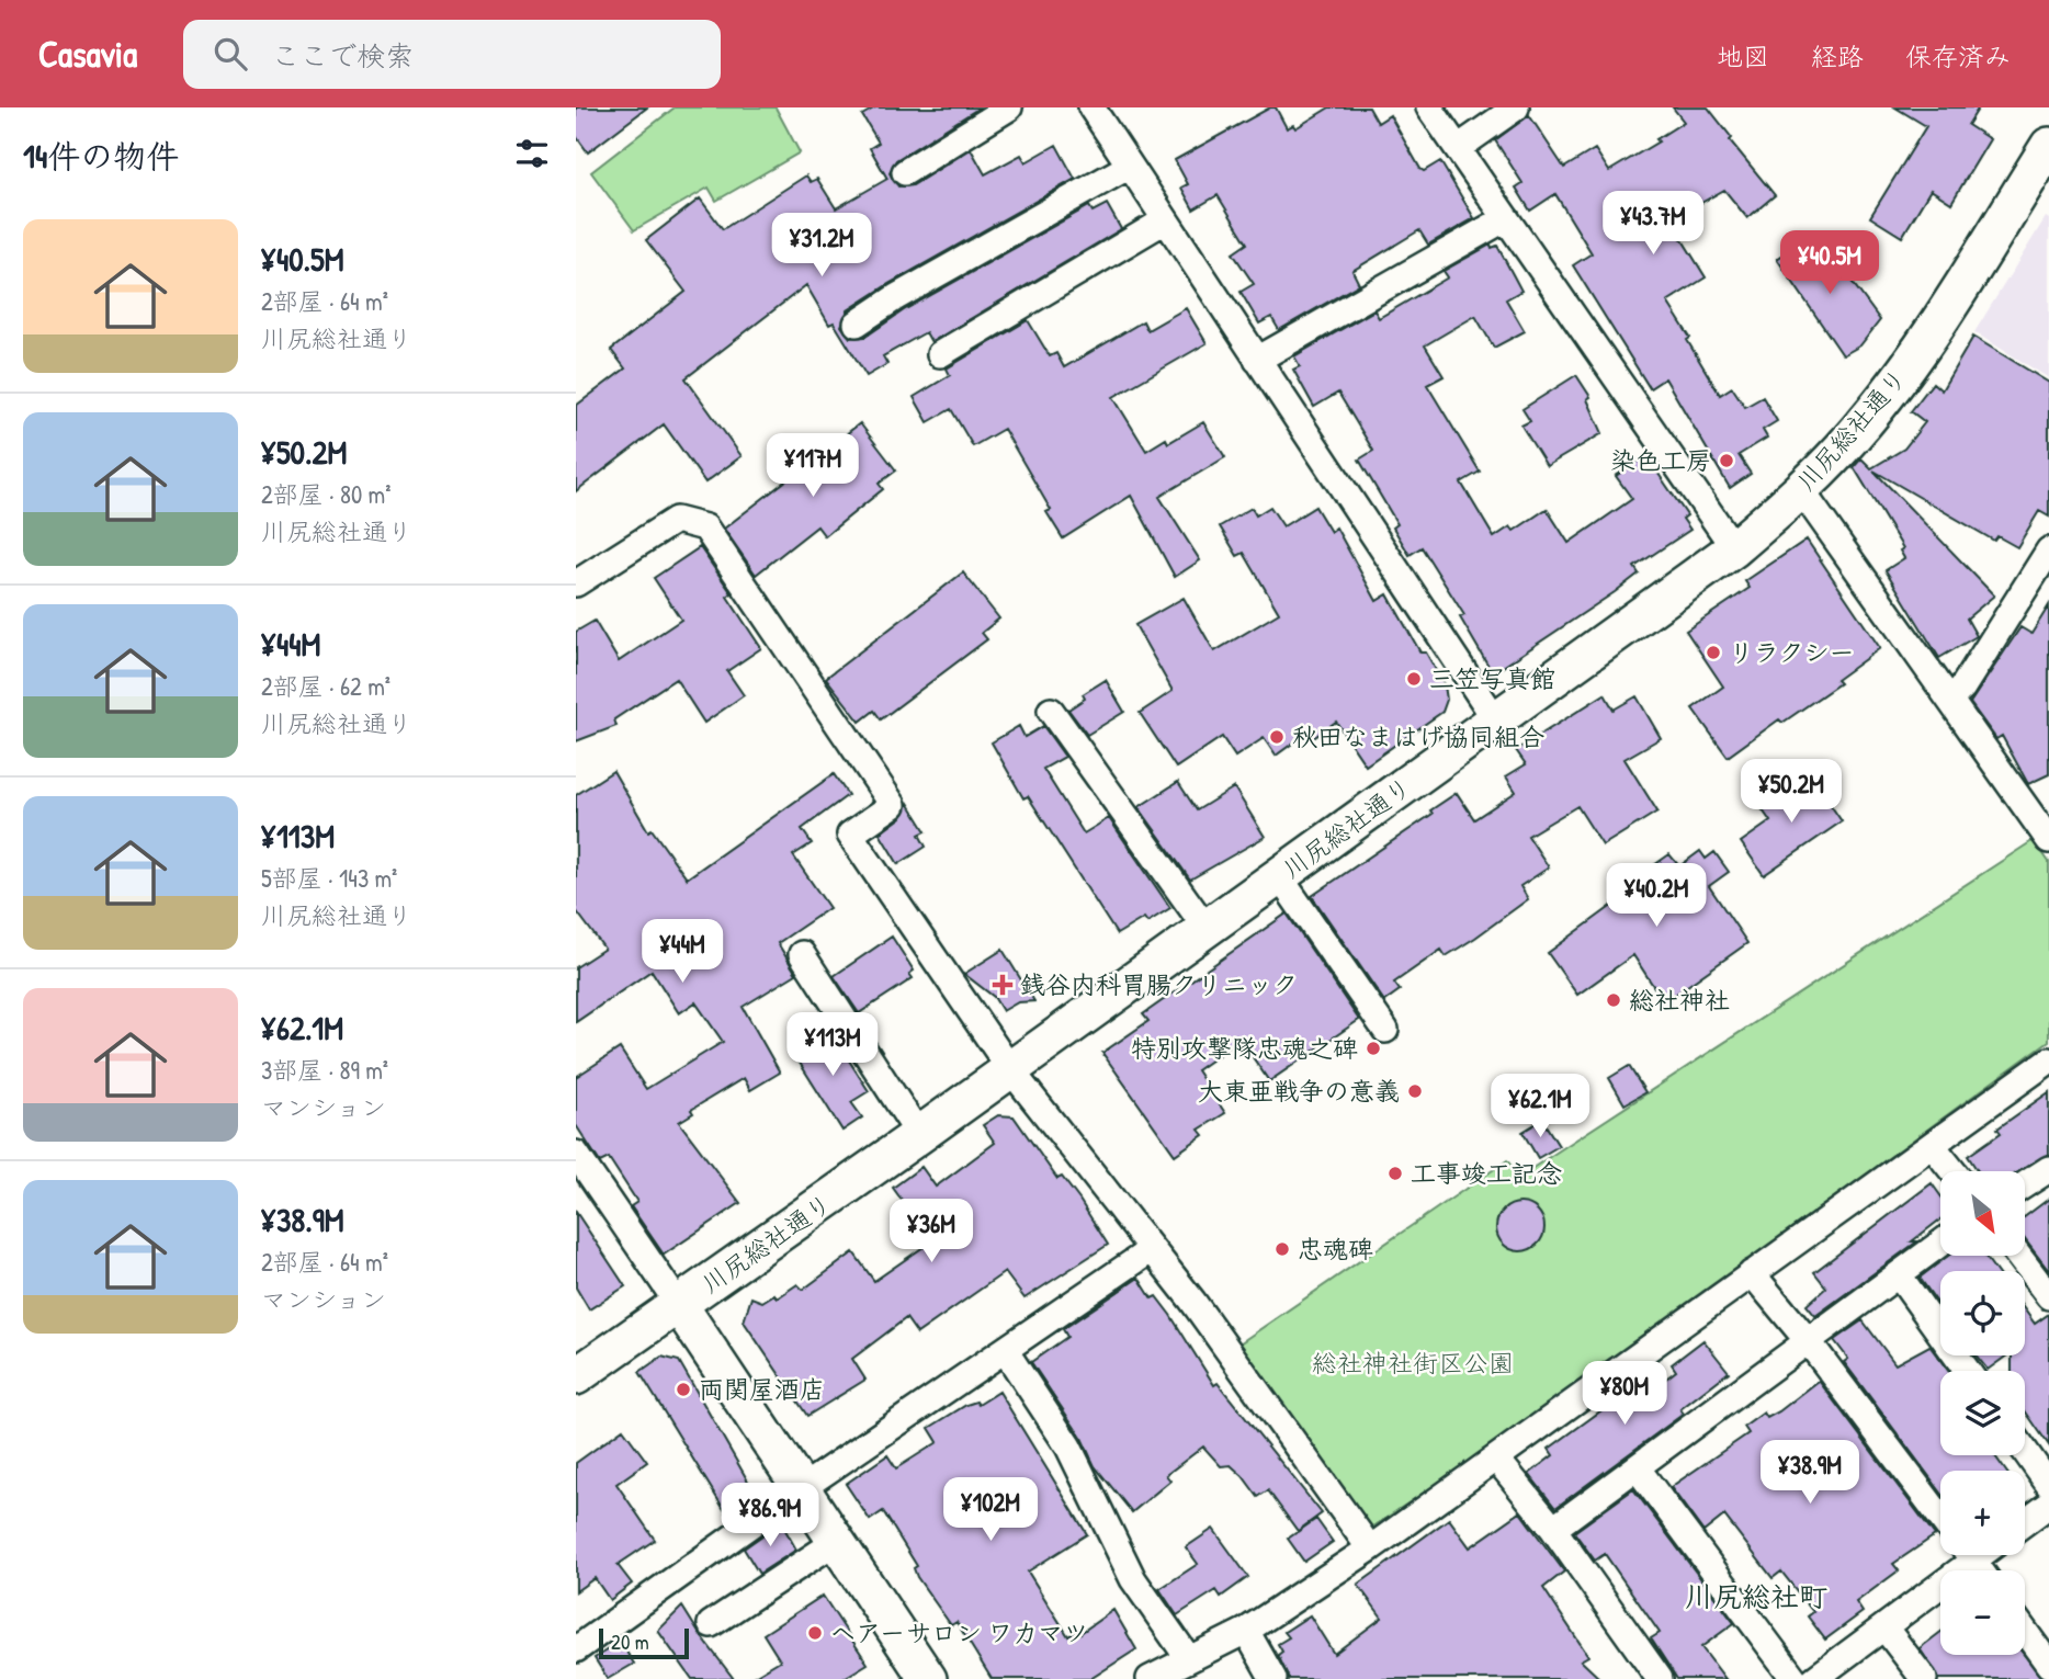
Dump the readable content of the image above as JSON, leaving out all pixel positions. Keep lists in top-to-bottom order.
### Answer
{
  "streets": {
    "street": ["川尻総社通り"]
  },
  "districts": ["川尻総社町"],
  "parks": ["総社神社街区公園"],
  "places": {
    "other": [
      "染色工房",
      "リラクシー",
      "三笠写真館",
      "秋田なまはげ協同組合",
      "総社神社",
      "特別攻撃隊忠魂之碑",
      "大東亜戦争の意義",
      "工事竣工記念",
      "忠魂碑",
      "両関屋酒店",
      "ヘアーサロン ワカマツ"
    ],
    "health": ["銭谷内科胃腸クリニック"]
  },
  "scale_bar": "20 m",
  "north": "bottom right",
  "page": {
    "header": "Casavia",
    "search": "ここで検索",
    "nav": ["地図", "経路", "保存済み"],
    "heading": "14件の物件",
    "price": [
      "¥43.7M",
      "¥31.2M",
      "¥40.5M",
      "¥117M",
      "¥50.2M",
      "¥40.2M",
      "¥44M",
      "¥113M",
      "¥62.1M",
      "¥36M",
      "¥80M",
      "¥38.9M",
      "¥102M",
      "¥86.9M"
    ],
    "list": [
      {
        "name": "¥40.5M",
        "note": "2部屋 · 64 m² · 川尻総社通り"
      },
      {
        "name": "¥50.2M",
        "note": "2部屋 · 80 m² · 川尻総社通り"
      },
      {
        "name": "¥44M",
        "note": "2部屋 · 62 m² · 川尻総社通り"
      },
      {
        "name": "¥113M",
        "note": "5部屋 · 143 m² · 川尻総社通り"
      },
      {
        "name": "¥62.1M",
        "note": "3部屋 · 89 m² · マンション"
      },
      {
        "name": "¥38.9M",
        "note": "2部屋 · 64 m² · マンション"
      }
    ],
    "map_buttons": ["+", "−"],
    "scale": "20 m"
  }
}
